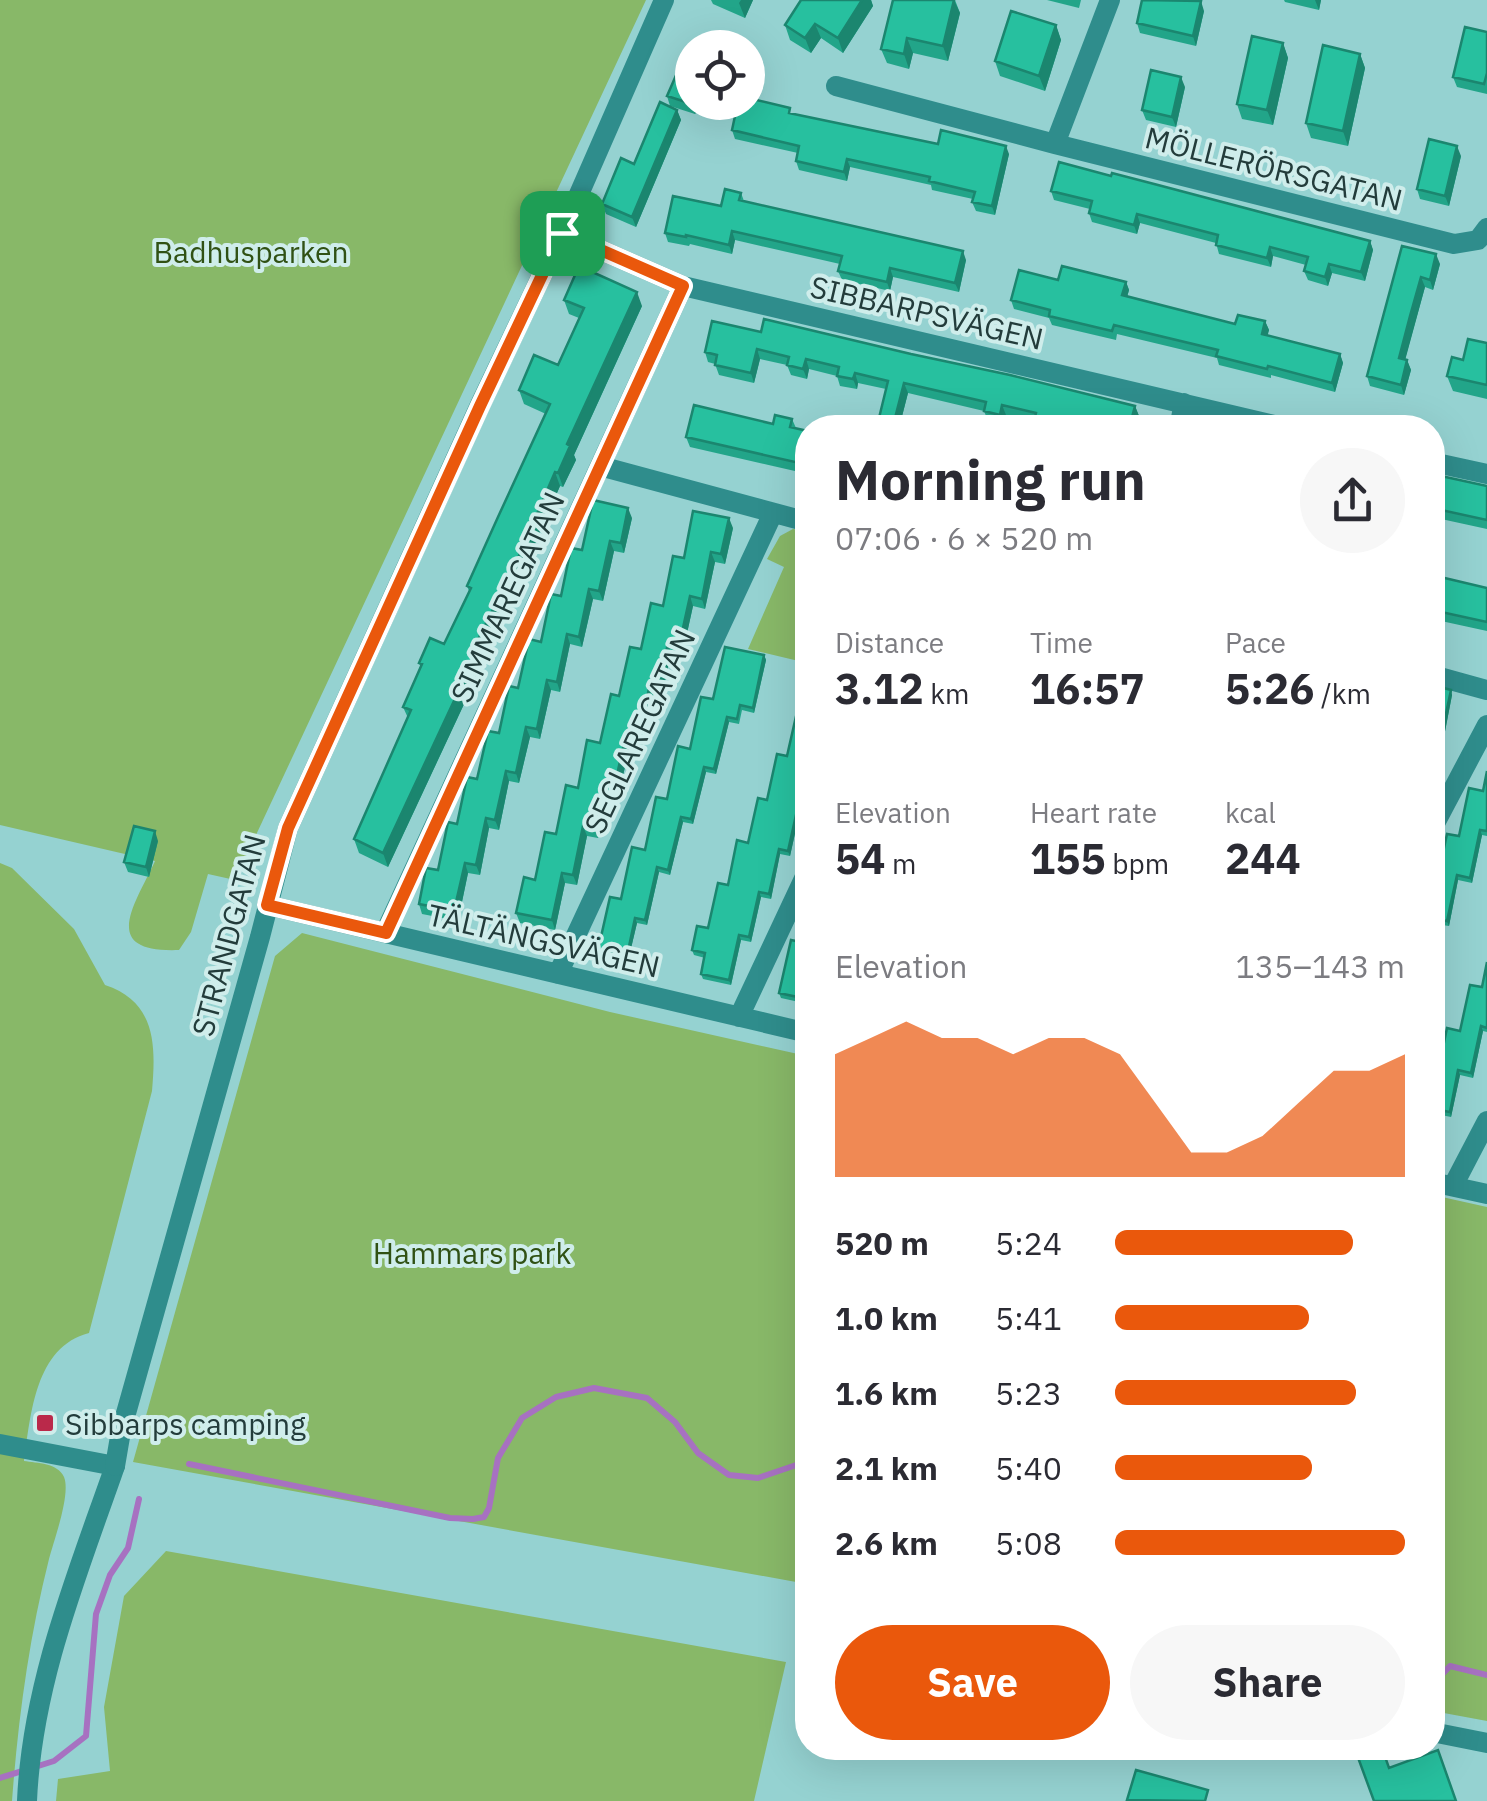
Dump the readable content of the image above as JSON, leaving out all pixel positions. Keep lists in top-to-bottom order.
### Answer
{
  "streets": {
    "street": [
      "MÖLLERÖRSGATAN",
      "SIBBARPSVÄGEN",
      "SIMMAREGATAN",
      "SEGLAREGATAN",
      "STRANDGATAN",
      "TÄLTÄNGSVÄGEN"
    ]
  },
  "crossings": [
    ["SIBBARPSVÄGEN", "SIMMAREGATAN"],
    ["SIBBARPSVÄGEN", "STRANDGATAN"],
    ["SIMMAREGATAN", "TÄLTÄNGSVÄGEN"],
    ["SEGLAREGATAN", "TÄLTÄNGSVÄGEN"],
    ["STRANDGATAN", "TÄLTÄNGSVÄGEN"]
  ],
  "parks": ["Badhusparken", "Hammars park"],
  "places": {
    "transit": ["Sibbarps camping"]
  },
  "page": {
    "heading": ["Morning run", "07:06 · 6 × 520 m"],
    "stats": [
      ["Distance", "3.12 km"],
      ["Time", "16:57"],
      ["Pace", "5:26 /km"],
      ["Elevation", "54 m"],
      ["Heart rate", "155 bpm"],
      ["kcal", "244"]
    ],
    "chart": ["Elevation", "135–143 m"],
    "list": [
      {
        "name": "520 m",
        "note": "5:24"
      },
      {
        "name": "1.0 km",
        "note": "5:41"
      },
      {
        "name": "1.6 km",
        "note": "5:23"
      },
      {
        "name": "2.1 km",
        "note": "5:40"
      },
      {
        "name": "2.6 km",
        "note": "5:08"
      }
    ],
    "buttons": ["Save", "Share"]
  }
}
